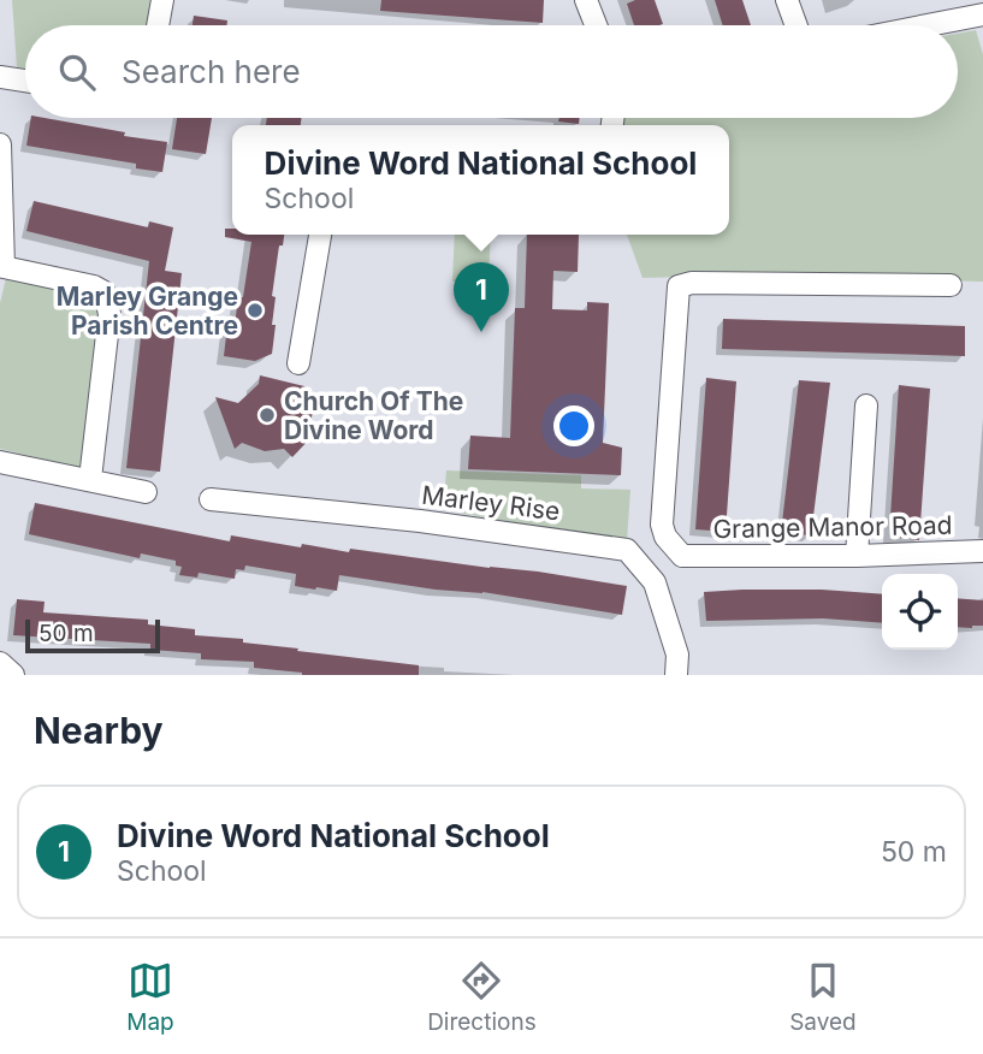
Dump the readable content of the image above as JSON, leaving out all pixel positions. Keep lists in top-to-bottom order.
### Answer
{
  "streets": {
    "street": ["Marley Rise", "Grange Manor Road"]
  },
  "places": ["Marley Grange Parish Centre", "Church Of The Divine Word"],
  "scale_bar": "50 m",
  "page": {
    "search": "Search here",
    "popup": ["Divine Word National School", "School"],
    "pins": "1",
    "scale": "50 m",
    "heading": "Nearby",
    "list": [
      {
        "mark": "1",
        "name": "Divine Word National School",
        "note": "School",
        "value": "50 m"
      }
    ],
    "nav": ["Map", "Directions", "Saved"]
  }
}
